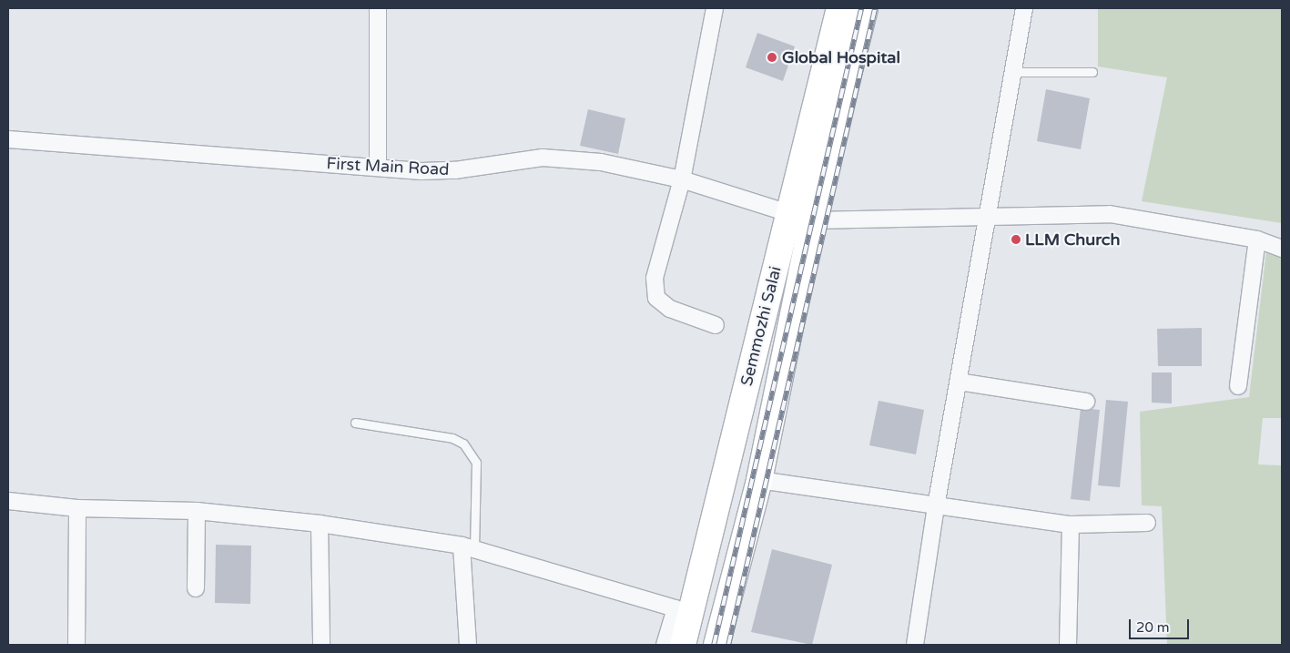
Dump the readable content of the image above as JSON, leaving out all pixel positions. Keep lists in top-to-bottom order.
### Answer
{
  "streets": {
    "main road": ["Semmozhi Salai"],
    "street": ["First Main Road"]
  },
  "crossings": [
    ["First Main Road", "Semmozhi Salai"]
  ],
  "places": ["Global Hospital", "LLM Church"],
  "scale_bar": "20 m"
}
